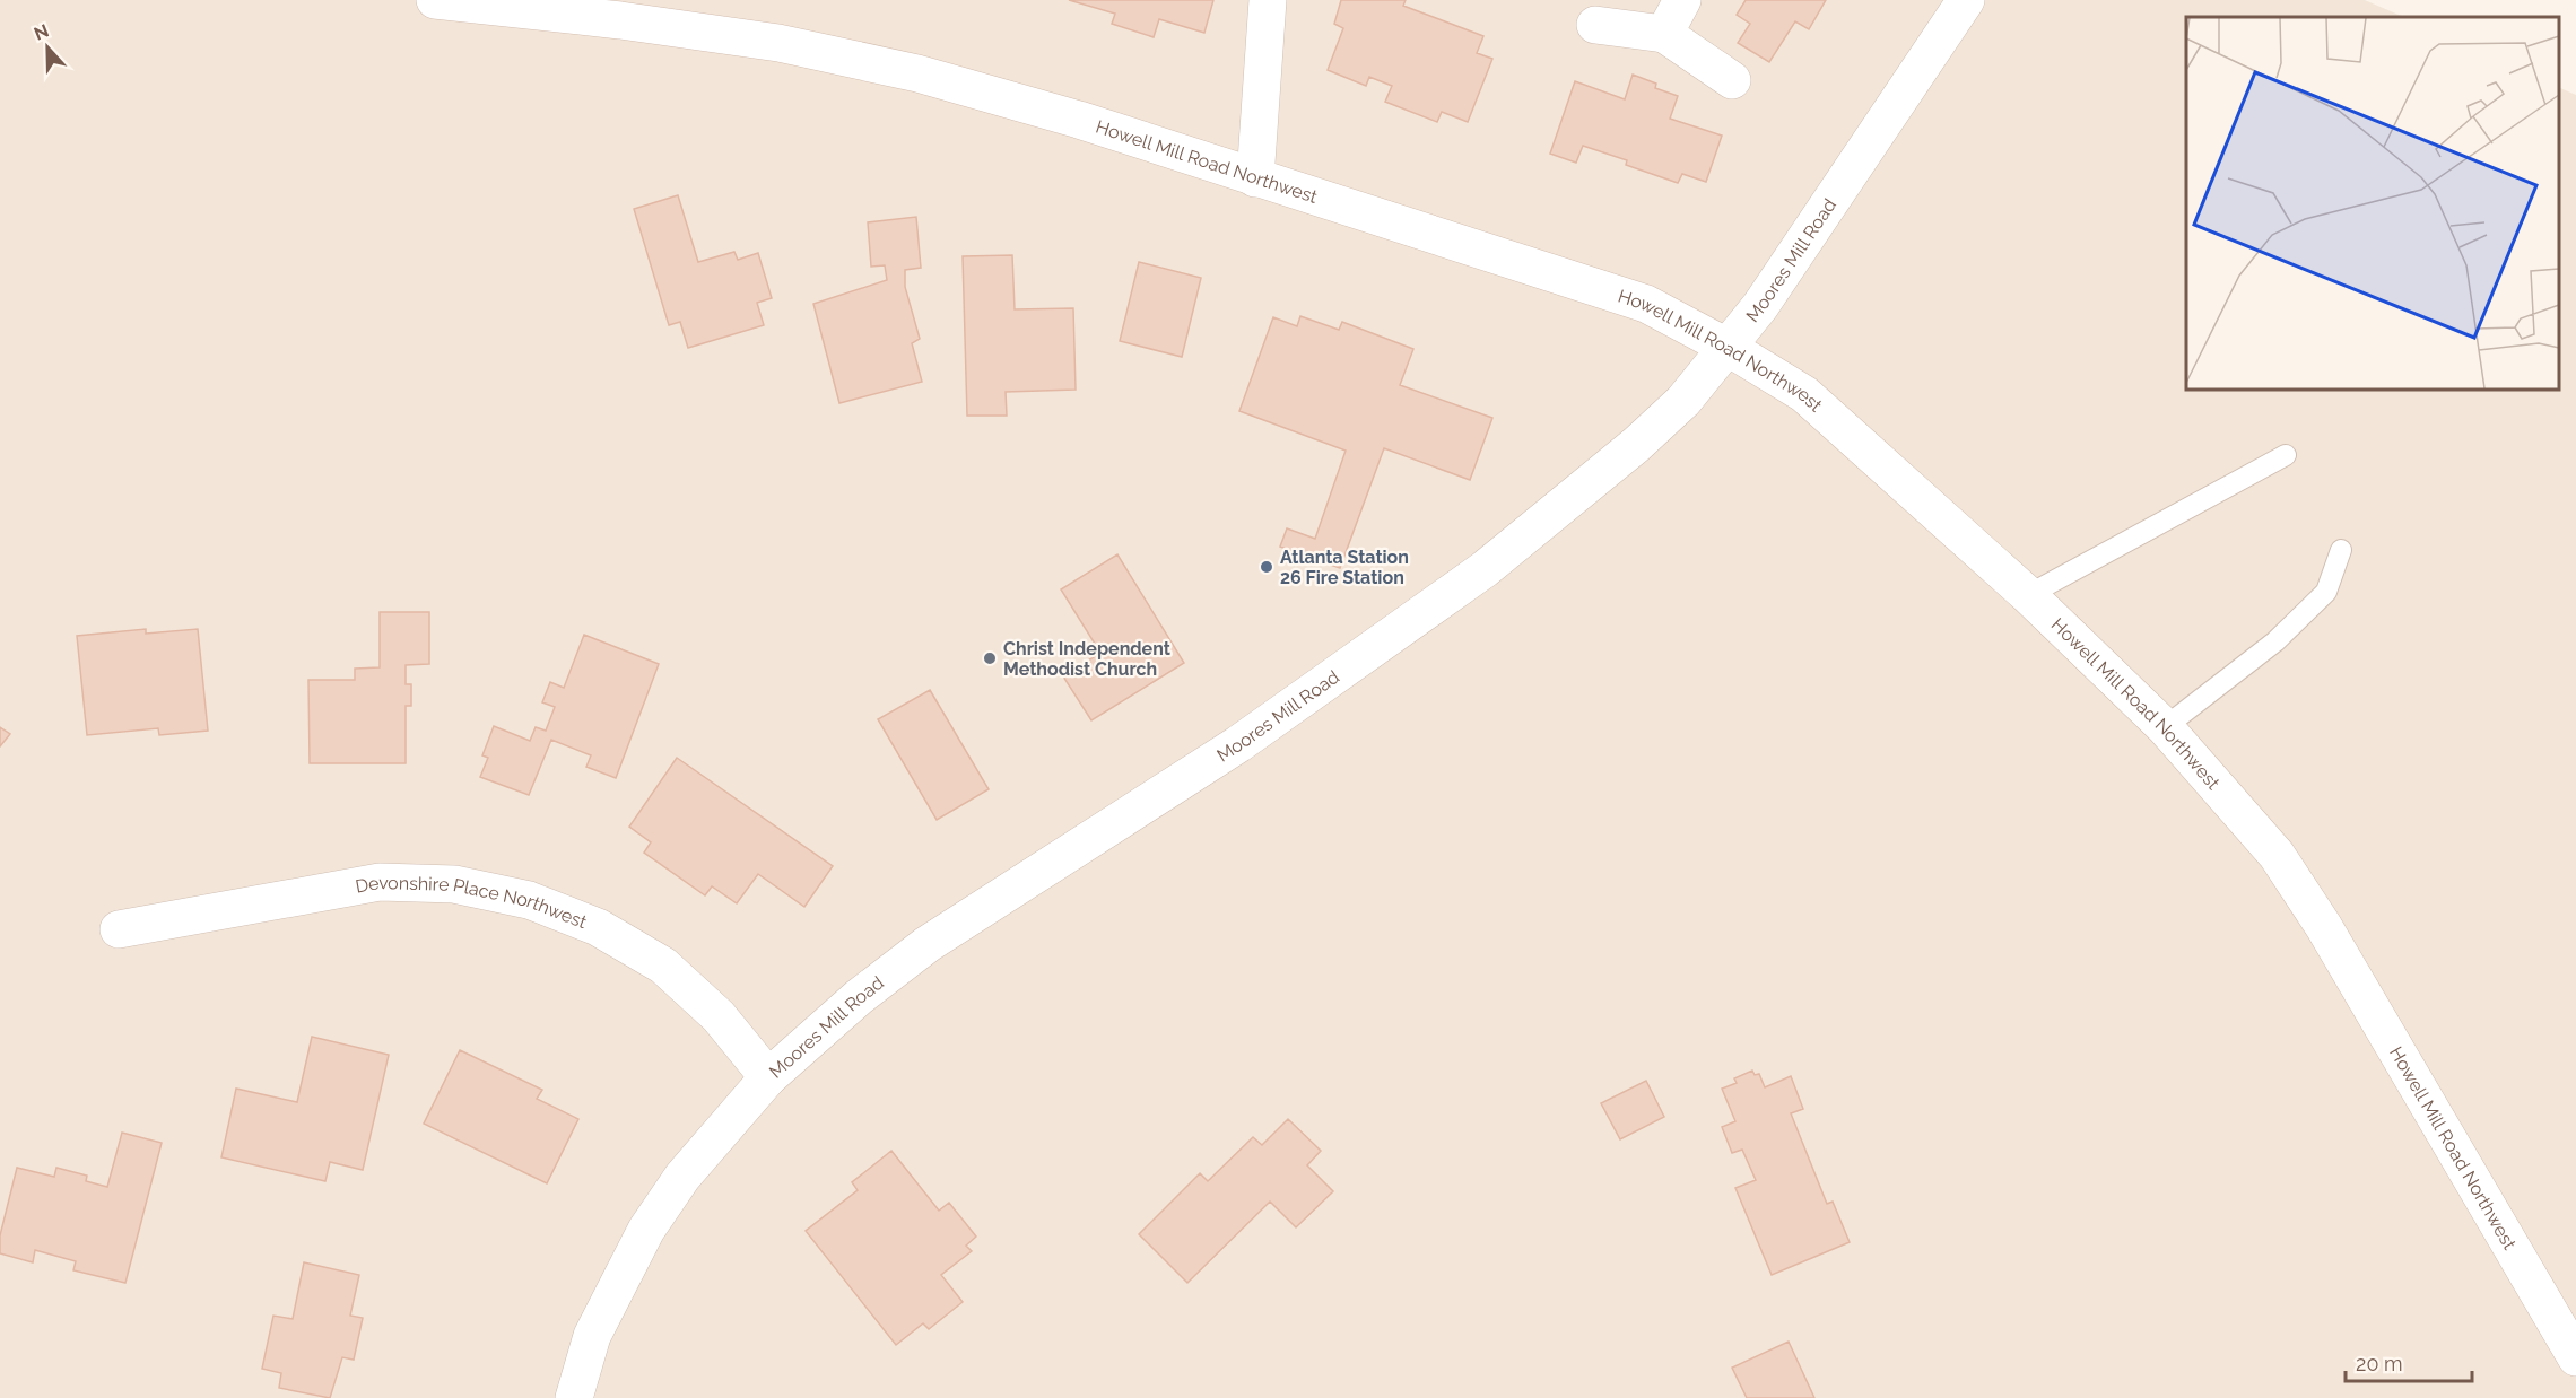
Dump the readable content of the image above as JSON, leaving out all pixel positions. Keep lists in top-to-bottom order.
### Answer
{
  "streets": {
    "street": ["Howell Mill Road Northwest", "Moores Mill Road", "Devonshire Place Northwest"]
  },
  "crossings": [
    ["Howell Mill Road Northwest", "Moores Mill Road"],
    ["Moores Mill Road", "Devonshire Place Northwest"]
  ],
  "places": ["Atlanta Station 26 Fire Station", "Christ Independent Methodist Church"],
  "scale_bar": "20 m",
  "north": "top"
}
